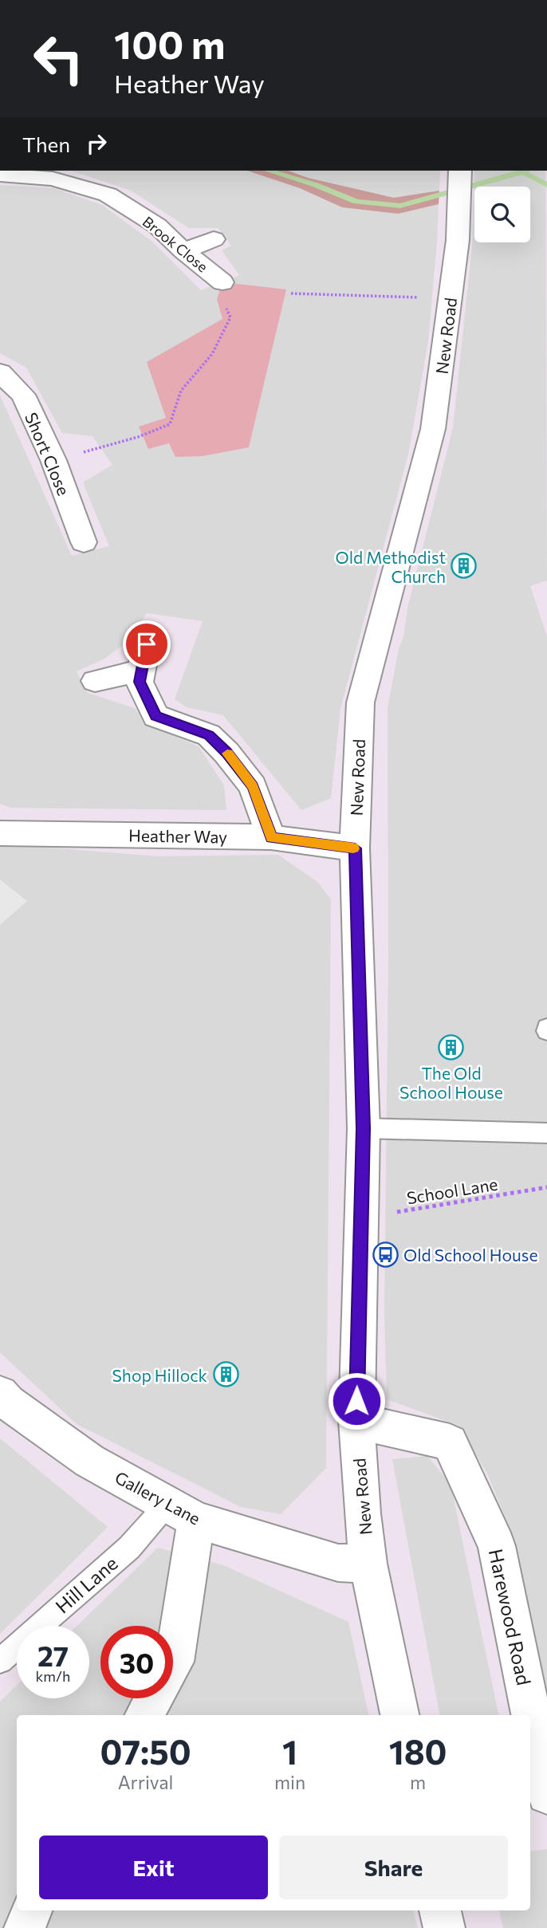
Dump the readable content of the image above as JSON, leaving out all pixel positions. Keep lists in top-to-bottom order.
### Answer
{
  "streets": {
    "street": [
      "Brook Close",
      "New Road",
      "Short Close",
      "Heather Way",
      "Gallery Lane",
      "Harewood Road"
    ],
    "lane": ["Hill Lane"],
    "path": ["School Lane"]
  },
  "crossings": [
    ["New Road", "Heather Way"],
    ["New Road", "School Lane"],
    ["New Road", "Gallery Lane"],
    ["New Road", "Harewood Road"],
    ["Gallery Lane", "Hill Lane"]
  ],
  "places": {
    "building": ["Old Methodist Church", "The Old School House", "Shop Hillock"],
    "bus stop": ["Old School House"]
  },
  "page": {
    "turn": ["100 m", "Heather Way"],
    "then": "Then",
    "speed": "27 km/h",
    "limit": "30",
    "eta": [
      "07:50",
      "Arrival",
      "1",
      "min",
      "180",
      "m"
    ],
    "buttons": ["Exit", "Share"]
  }
}
